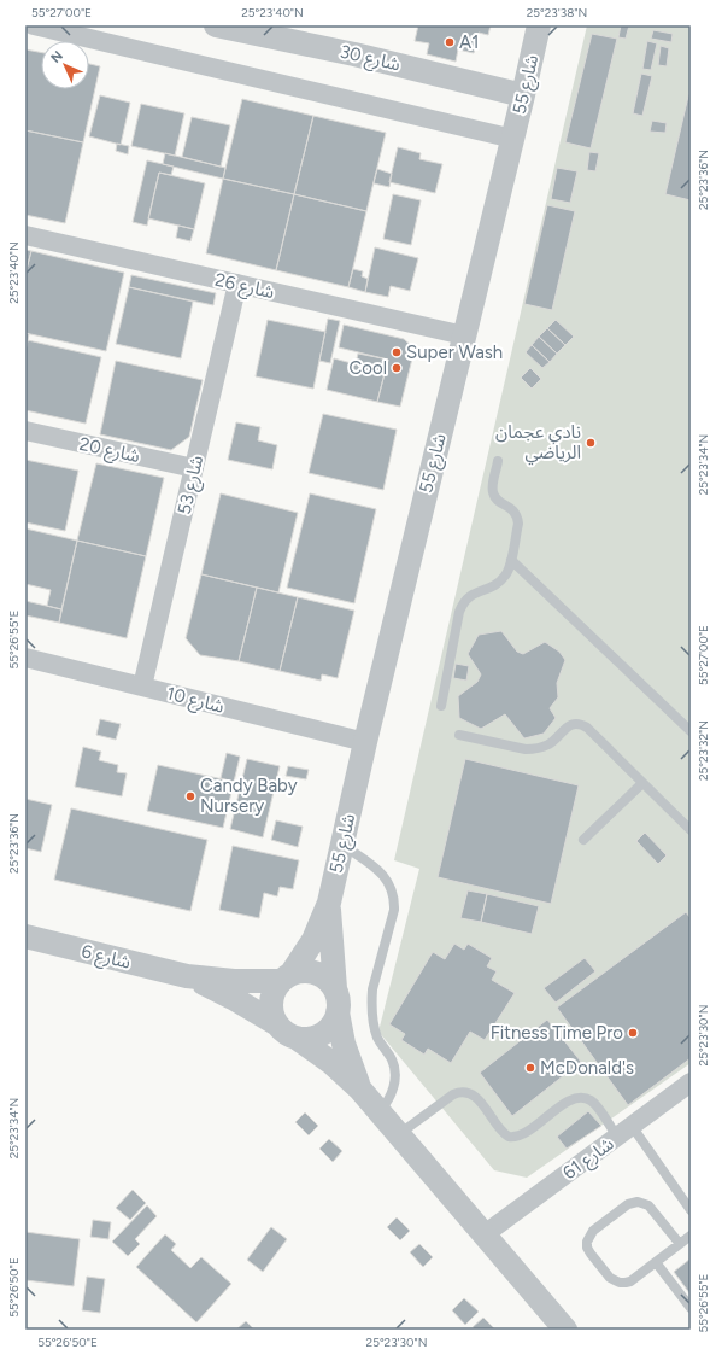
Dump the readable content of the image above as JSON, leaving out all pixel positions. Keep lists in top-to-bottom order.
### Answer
{
  "streets": {
    "street": [
      "شارع 30",
      "شارع 55",
      "شارع 26",
      "شارع 20",
      "شارع 53",
      "شارع 10",
      "شارع 6",
      "شارع 61"
    ]
  },
  "crossings": [
    ["شارع 30", "شارع 55"],
    ["شارع 55", "شارع 26"],
    ["شارع 55", "شارع 10"],
    ["شارع 55", "شارع 6"],
    ["شارع 26", "شارع 53"],
    ["شارع 20", "شارع 53"],
    ["شارع 53", "شارع 10"]
  ],
  "places": [
    "A1",
    "Super Wash",
    "Cool",
    "نادي عجمان الرياضي",
    "Candy Baby Nursery",
    "Fitness Time Pro",
    "McDonald's"
  ],
  "north": "top left",
  "coordinates": [
    "55°27'00\"E",
    "25°23'40\"N",
    "25°23'38\"N",
    "25°23'36\"N",
    "25°23'34\"N",
    "55°26'55\"E",
    "25°23'32\"N",
    "25°23'30\"N",
    "55°26'50\"E"
  ]
}
